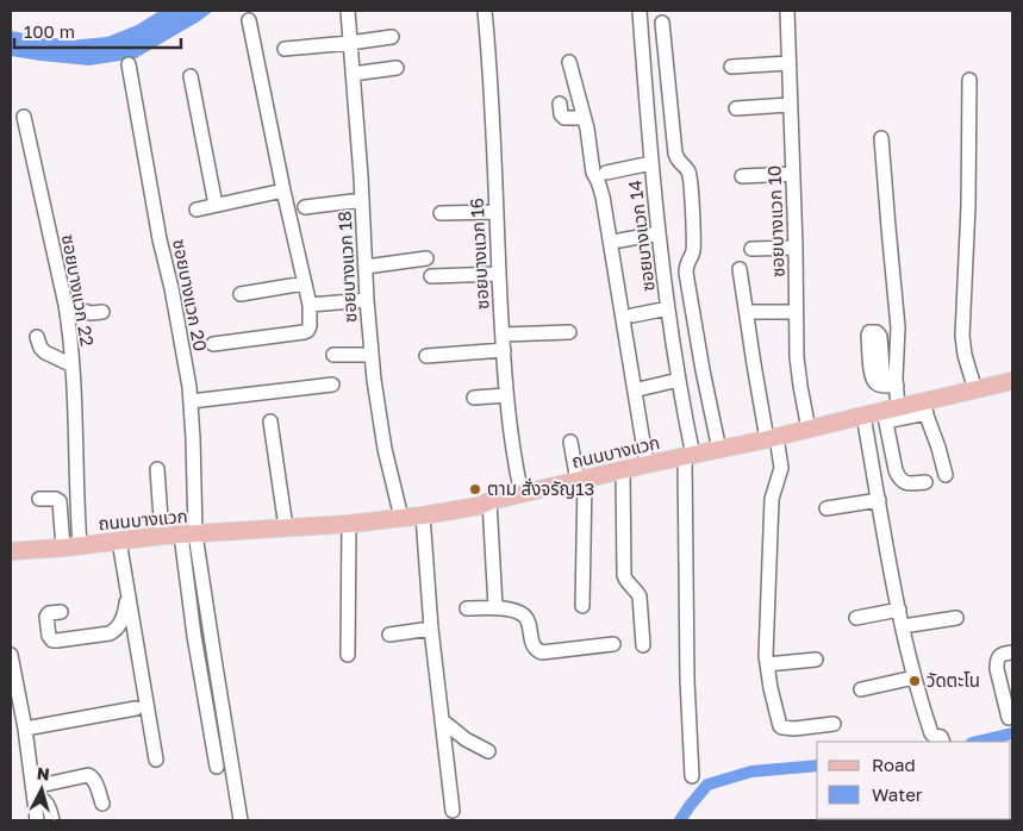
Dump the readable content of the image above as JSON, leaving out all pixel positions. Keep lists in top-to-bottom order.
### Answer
{
  "streets": {
    "main road": ["ถนนบางแวก"],
    "street": [
      "ซอยบางแวก 10",
      "ซอยบางแวก 14",
      "ซอยบางแวก 16",
      "ซอยบางแวก 18",
      "ซอยบางแวก 22",
      "ซอยบางแวก 20"
    ]
  },
  "crossings": [
    ["ซอยบางแวก 10", "ถนนบางแวก"],
    ["ซอยบางแวก 14", "ถนนบางแวก"],
    ["ซอยบางแวก 16", "ถนนบางแวก"],
    ["ซอยบางแวก 18", "ถนนบางแวก"],
    ["ซอยบางแวก 22", "ถนนบางแวก"],
    ["ซอยบางแวก 20", "ถนนบางแวก"]
  ],
  "places": ["ตาม สั่งจรัญ13", "วัดตะโน"],
  "legend": ["Road", "Water"],
  "scale_bar": "100 m",
  "north": "top"
}
